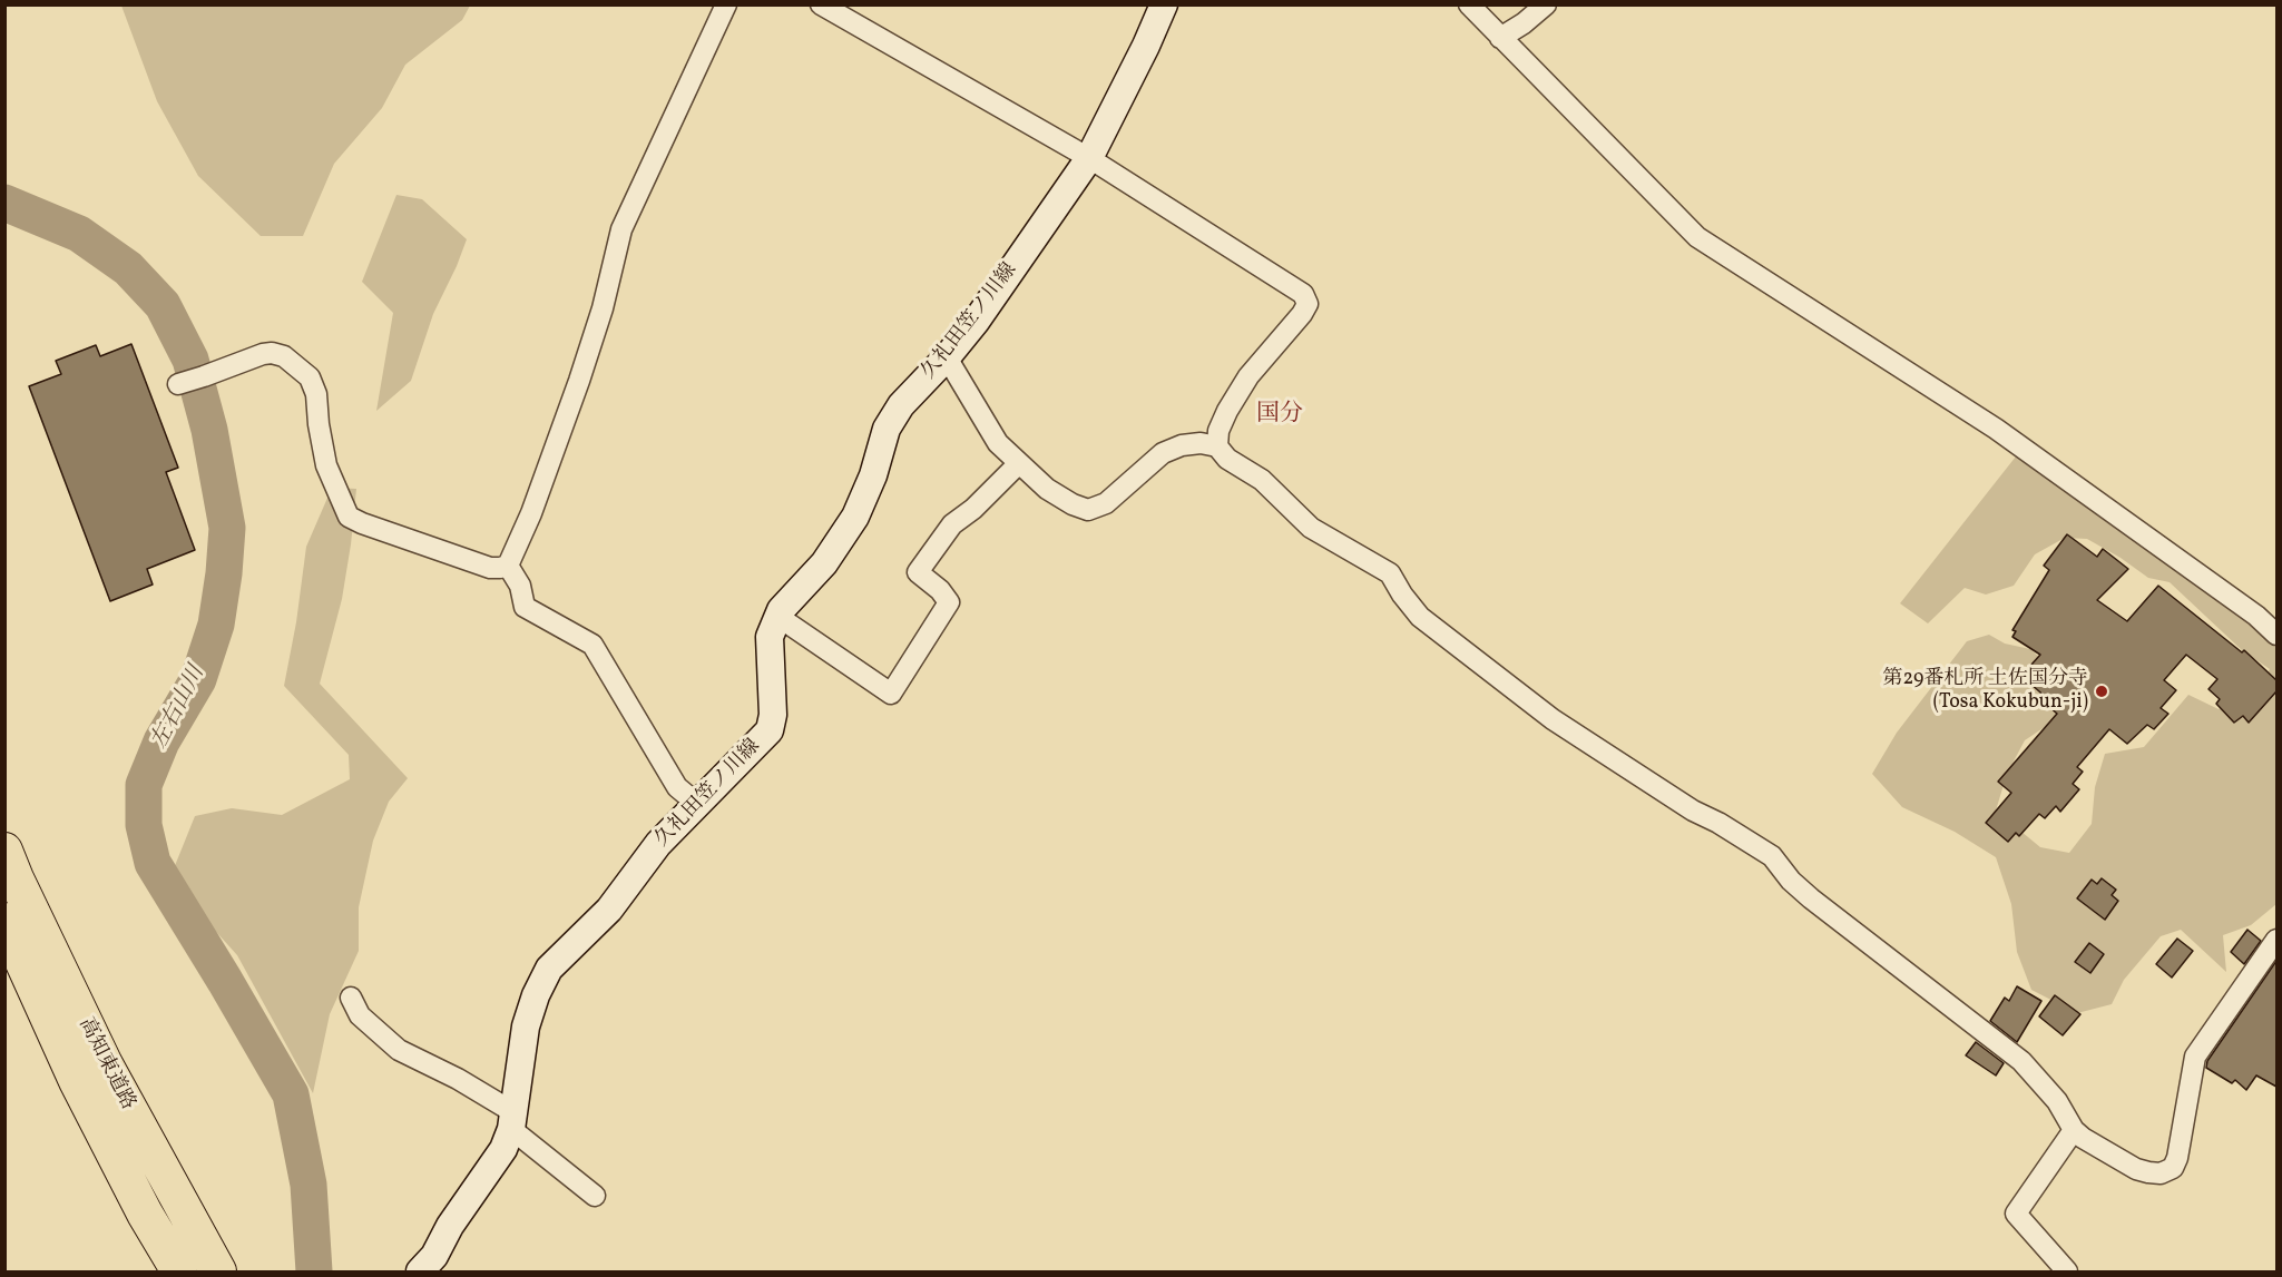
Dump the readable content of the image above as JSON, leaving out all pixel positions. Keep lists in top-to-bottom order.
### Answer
{
  "streets": {
    "highway": ["高知東道路"],
    "main road": ["久礼田笠ノ川線"]
  },
  "districts": ["国分"],
  "water": ["左右山川"],
  "places": ["第29番札所 土佐国分寺 (Tosa Kokubun-ji)"]
}
